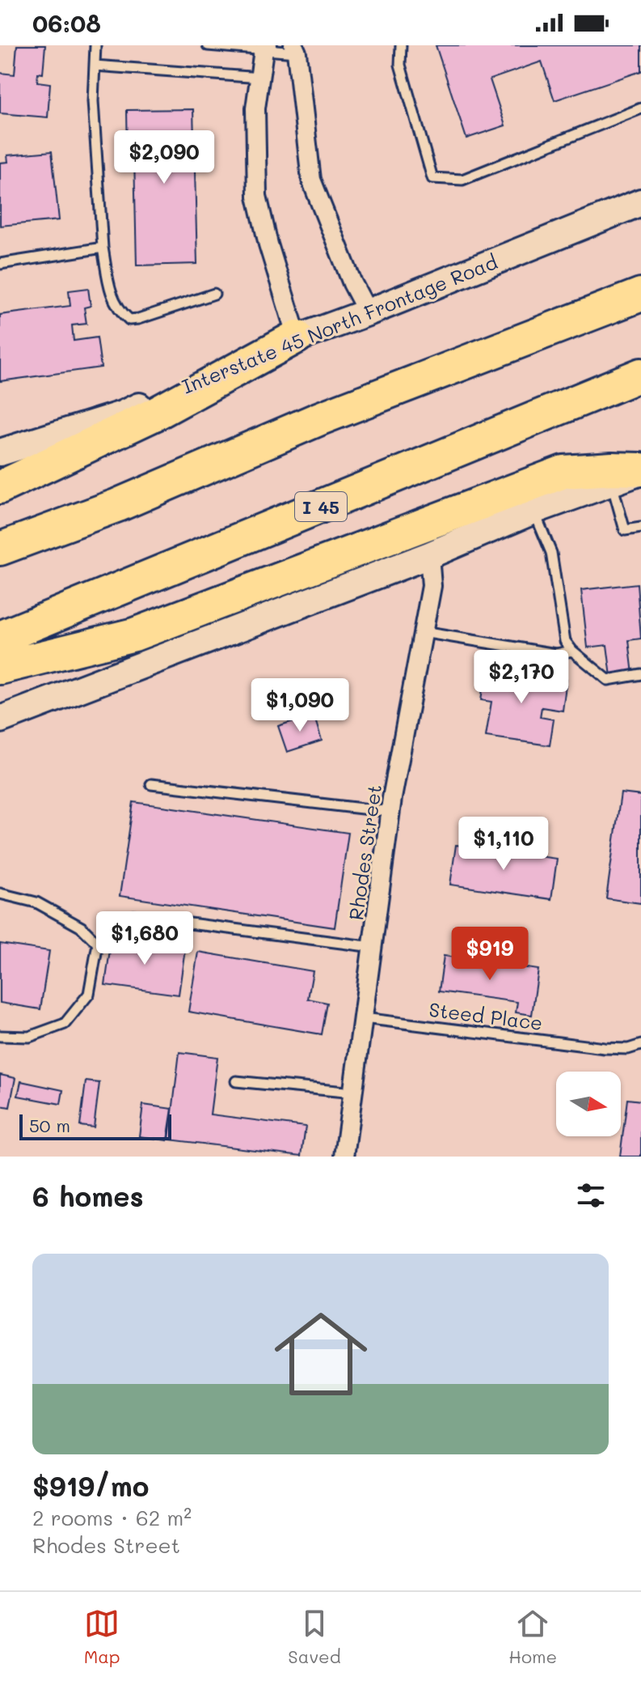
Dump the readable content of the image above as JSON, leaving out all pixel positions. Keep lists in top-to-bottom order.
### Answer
{
  "streets": {
    "highway": ["I 45"],
    "main road": ["Interstate 45 North Frontage Road"],
    "street": ["Rhodes Street"],
    "lane": ["Steed Place"]
  },
  "crossings": [
    ["Rhodes Street", "Steed Place"]
  ],
  "scale_bar": "50 m",
  "north": "right",
  "page": {
    "status": "06:08",
    "price": [
      "$2,090",
      "$2,170",
      "$1,090",
      "$1,110",
      "$1,680",
      "$919"
    ],
    "scale": "50 m",
    "heading": "6 homes",
    "list": [
      {
        "name": "$919/mo",
        "note": "2 rooms · 62 m² · Rhodes Street"
      }
    ],
    "tabs": ["Map", "Saved", "Home"]
  }
}
